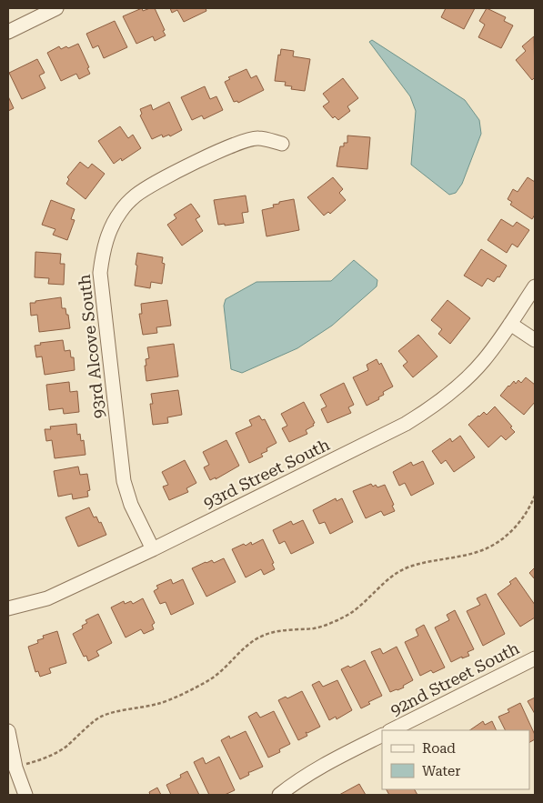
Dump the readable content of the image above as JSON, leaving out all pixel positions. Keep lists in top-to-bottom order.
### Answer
{
  "streets": {
    "street": ["93rd Alcove South", "93rd Street South", "92nd Street South"]
  },
  "crossings": [
    ["93rd Alcove South", "93rd Street South"]
  ],
  "legend": ["Road", "Water"]
}
